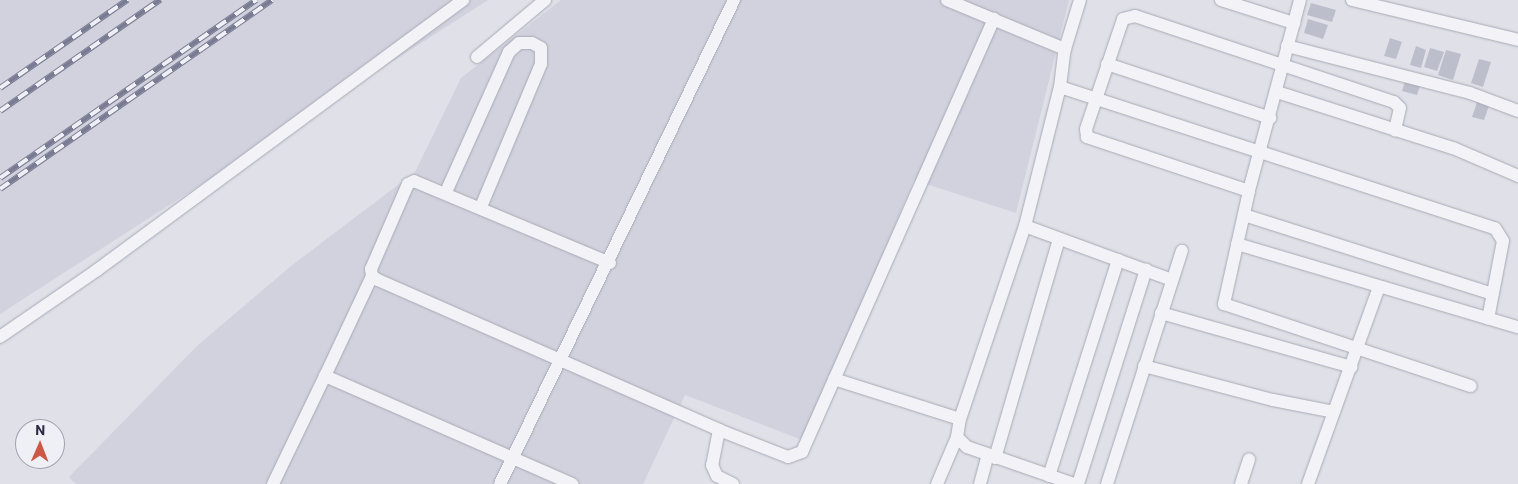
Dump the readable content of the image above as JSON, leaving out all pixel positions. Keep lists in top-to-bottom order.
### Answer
{
  "north": "top"
}
